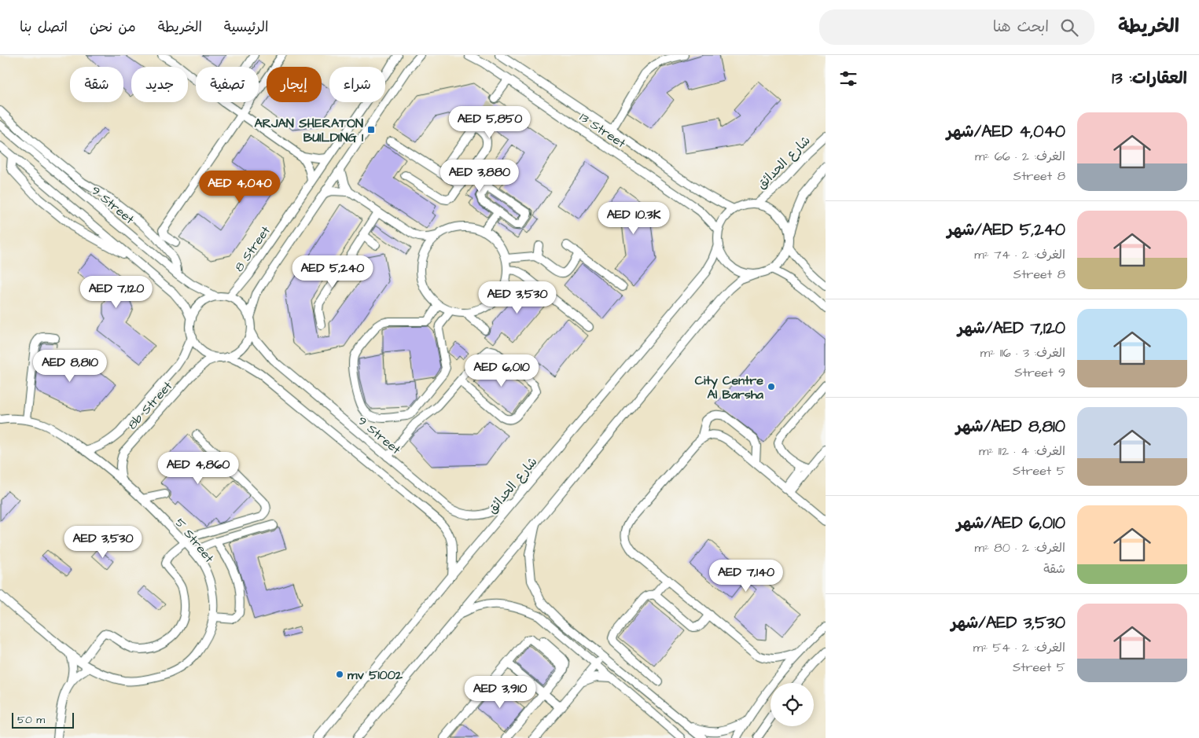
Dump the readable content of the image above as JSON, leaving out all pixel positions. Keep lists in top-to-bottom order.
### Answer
{
  "streets": {
    "street": [
      "13 Street",
      "شارع الحدائق",
      "9 Street",
      "8 Street",
      "8b Street",
      "5 Street"
    ]
  },
  "crossings": [
    ["13 Street", "شارع الحدائق"],
    ["شارع الحدائق", "9 Street"],
    ["9 Street", "8 Street"],
    ["9 Street", "8b Street"],
    ["8 Street", "8b Street"],
    ["8b Street", "5 Street"]
  ],
  "places": {
    "transit": ["ARJAN SHERATON BUILDING 1"],
    "other": ["City Centre Al Barsha", "mv 51002"]
  },
  "scale_bar": "50 m",
  "page": {
    "header": "الخريطة",
    "search": "ابحث هنا",
    "nav": [
      "الرئيسية",
      "الخريطة",
      "من نحن",
      "اتصل بنا"
    ],
    "heading": "العقارات: 13",
    "chip": [
      "شراء",
      "إيجار",
      "تصفية",
      "جديد",
      "شقة"
    ],
    "list": [
      {
        "name": "AED 4,040/شهر",
        "note": "الغرف: 2 · 66 m² · 8 Street"
      },
      {
        "name": "AED 5,240/شهر",
        "note": "الغرف: 2 · 74 m² · 8 Street"
      },
      {
        "name": "AED 7,120/شهر",
        "note": "الغرف: 3 · 116 m² · 9 Street"
      },
      {
        "name": "AED 8,810/شهر",
        "note": "الغرف: 4 · 112 m² · 5 Street"
      },
      {
        "name": "AED 6,010/شهر",
        "note": "الغرف: 2 · 80 m² · شقة"
      },
      {
        "name": "AED 3,530/شهر",
        "note": "الغرف: 2 · 54 m² · 5 Street"
      }
    ],
    "price": [
      "AED 5,850",
      "AED 3,880",
      "AED 4,040",
      "AED 10.3K",
      "AED 5,240",
      "AED 7,120",
      "AED 3,530",
      "AED 8,810",
      "AED 6,010",
      "AED 4,860",
      "AED 3,530",
      "AED 7,140",
      "AED 3,910"
    ],
    "scale": "50 m"
  }
}
